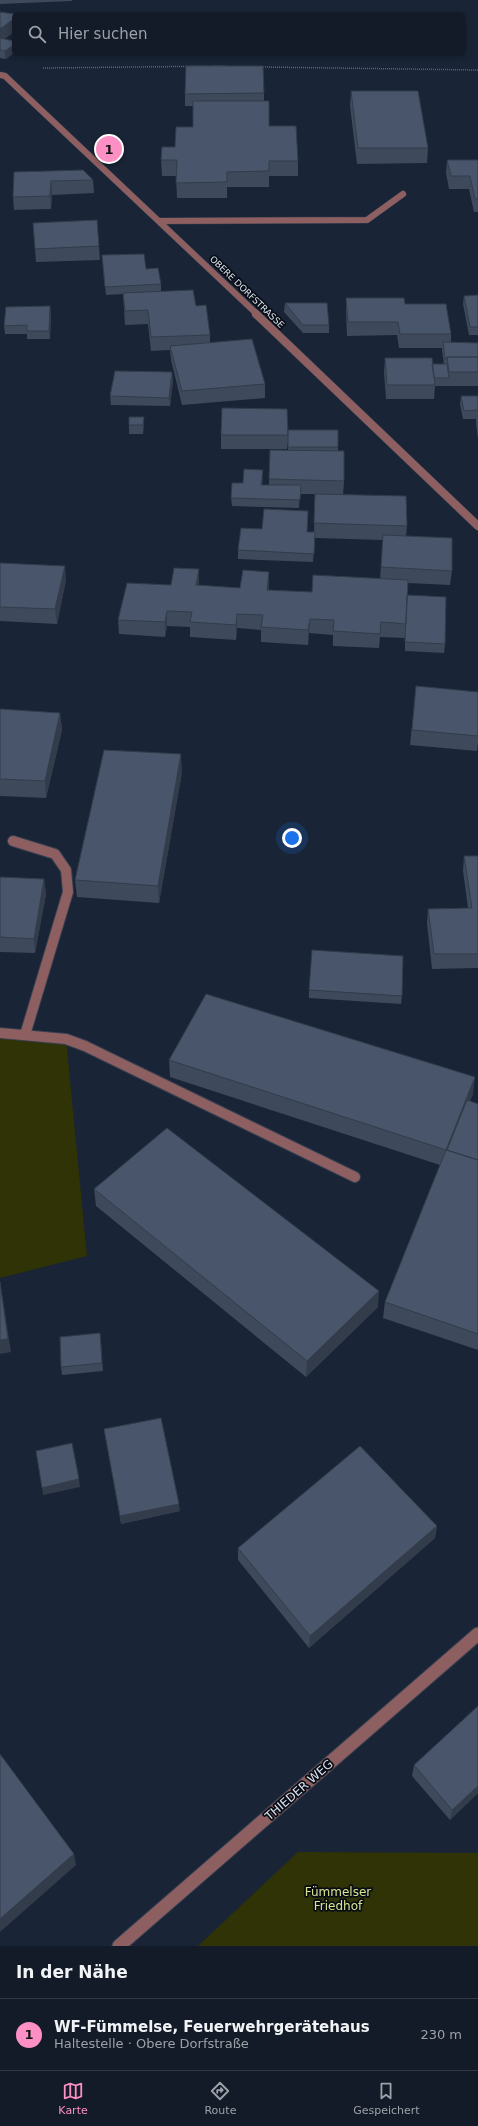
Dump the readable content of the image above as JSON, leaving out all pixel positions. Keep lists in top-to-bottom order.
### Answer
{
  "streets": {
    "street": ["OBERE DORFSTRASSE", "THIEDER WEG"]
  },
  "parks": ["Fümmelser Friedhof"],
  "page": {
    "search": "Hier suchen",
    "pins": "1",
    "heading": "In der Nähe",
    "list": [
      {
        "mark": "1",
        "name": "WF-Fümmelse, Feuerwehrgerätehaus",
        "note": "Haltestelle · Obere Dorfstraße",
        "value": "230 m"
      }
    ],
    "nav": ["Karte", "Route", "Gespeichert"]
  }
}
